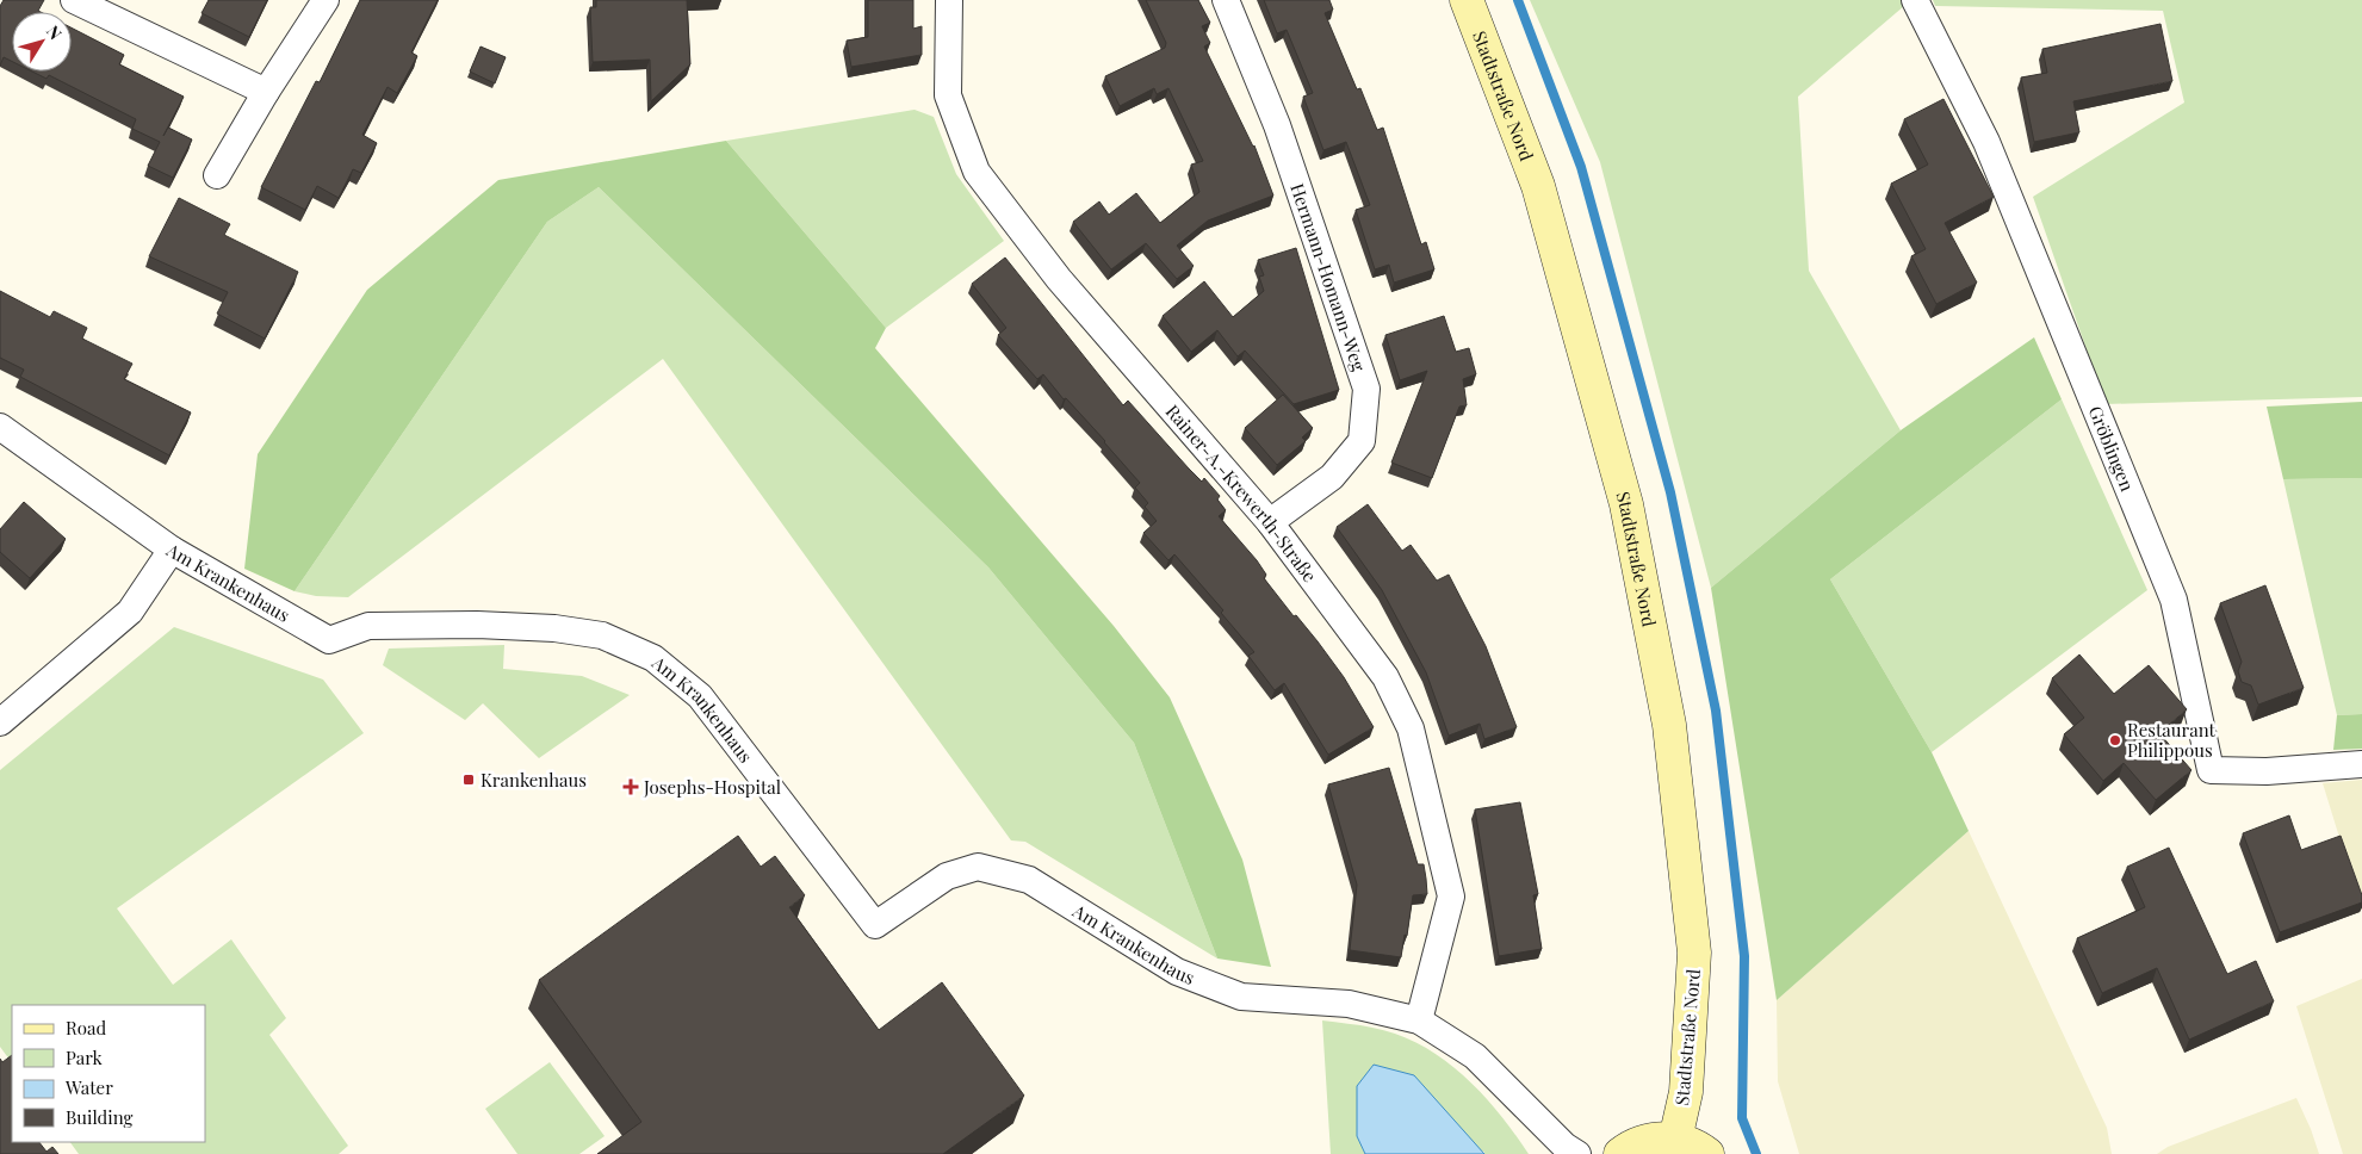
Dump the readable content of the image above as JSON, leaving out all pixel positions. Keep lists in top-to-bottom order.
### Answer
{
  "streets": {
    "main road": ["Stadtstraße Nord"],
    "street": [
      "Hermann-Homann-Weg",
      "Gröblingen",
      "Rainer-A.-Krewerth-Straße",
      "Am Krankenhaus"
    ]
  },
  "crossings": [
    ["Hermann-Homann-Weg", "Rainer-A.-Krewerth-Straße"],
    ["Rainer-A.-Krewerth-Straße", "Am Krankenhaus"]
  ],
  "places": {
    "other": ["Restaurant Philippous"],
    "transit": ["Krankenhaus"],
    "health": ["Josephs-Hospital"]
  },
  "legend": [
    "Road",
    "Park",
    "Water",
    "Building"
  ],
  "north": "top right"
}
